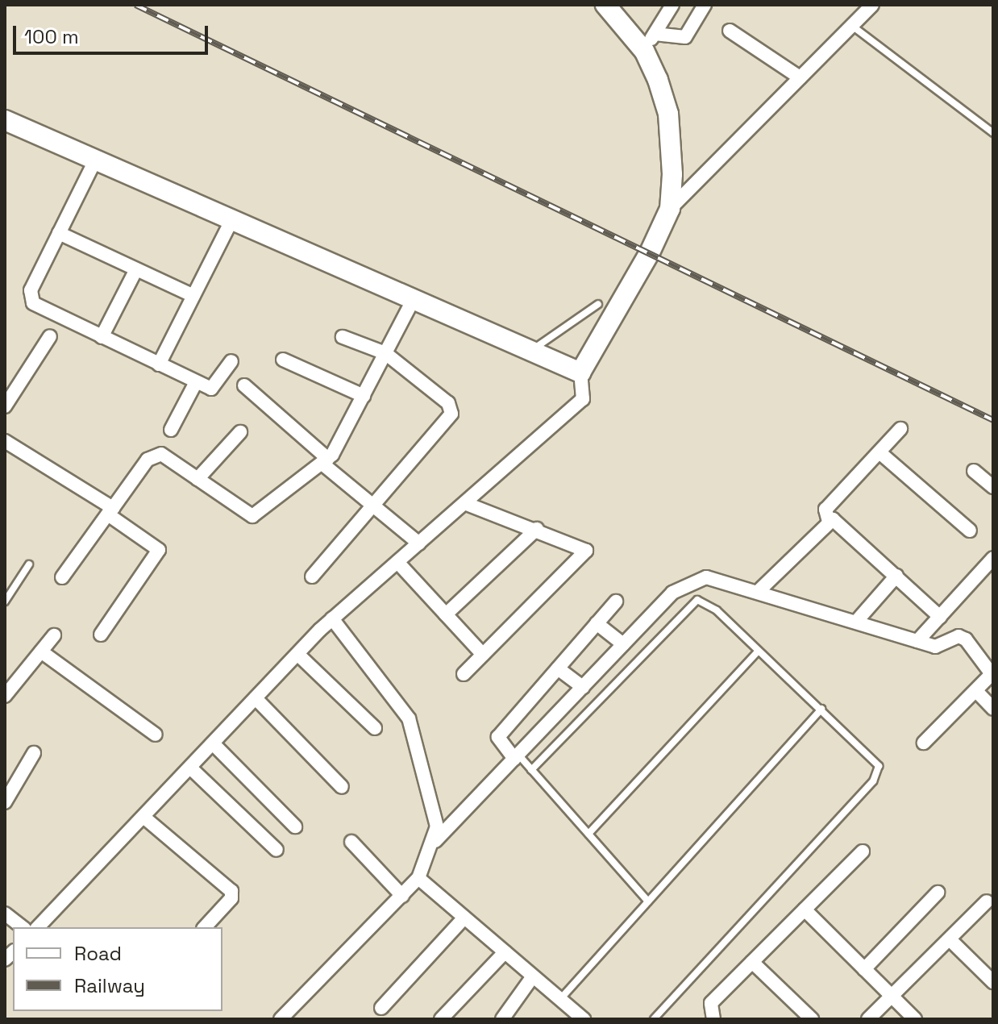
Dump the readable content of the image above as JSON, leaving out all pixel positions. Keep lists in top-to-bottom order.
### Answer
{
  "legend": ["Road", "Railway"],
  "scale_bar": "100 m"
}
